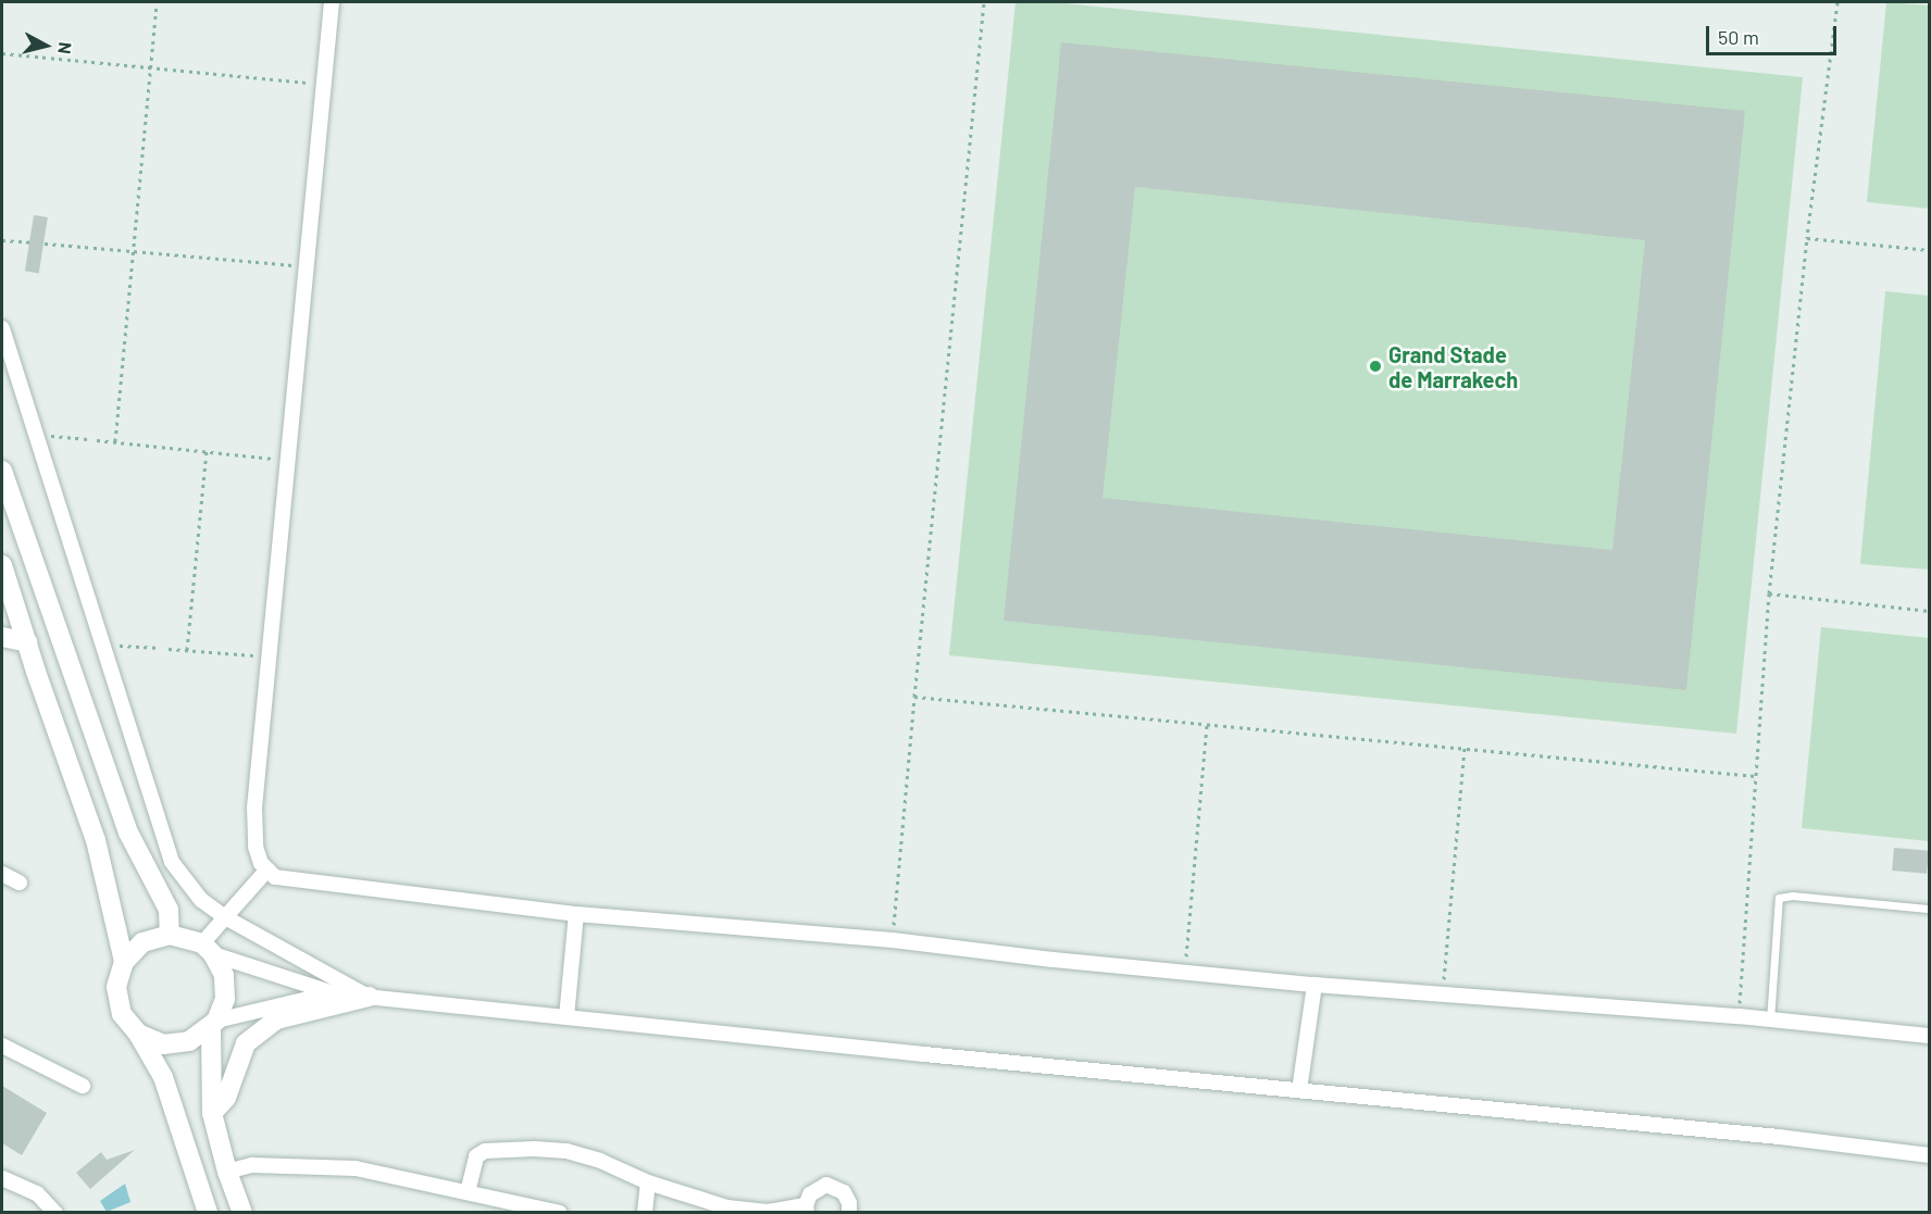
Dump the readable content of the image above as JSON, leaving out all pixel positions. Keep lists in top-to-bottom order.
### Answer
{
  "places": ["Grand Stade de Marrakech"],
  "scale_bar": "50 m",
  "north": "right"
}
